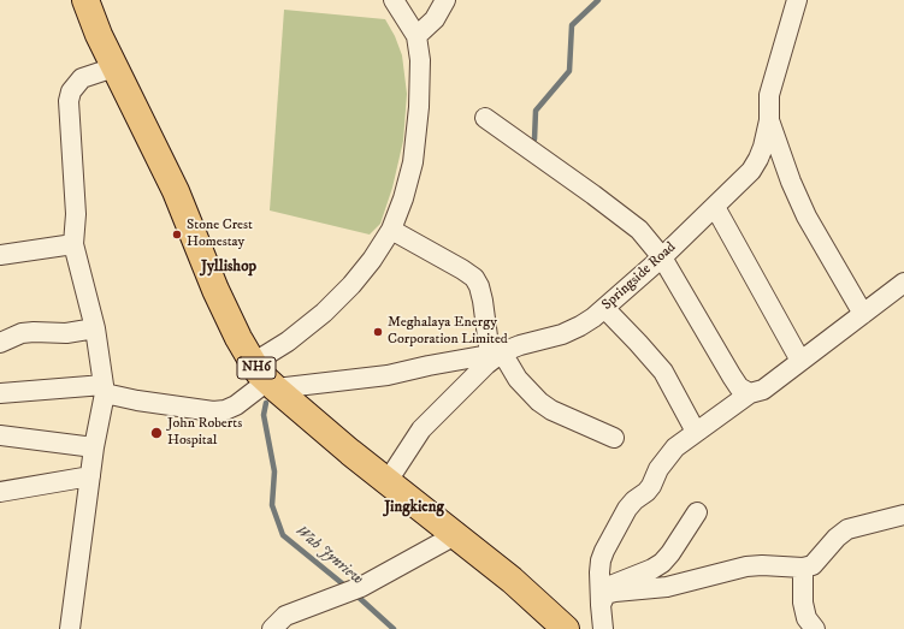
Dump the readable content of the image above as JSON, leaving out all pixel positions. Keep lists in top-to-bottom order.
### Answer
{
  "streets": {
    "highway": ["NH6"],
    "street": ["Springside Road"]
  },
  "crossings": [
    ["Springside Road", "NH6"]
  ],
  "districts": ["Jyllishop", "Jingkieng"],
  "water": ["Wah Jynriew"],
  "places": ["Stone Crest Homestay", "Meghalaya Energy Corporation Limited", "John Roberts Hospital"]
}
